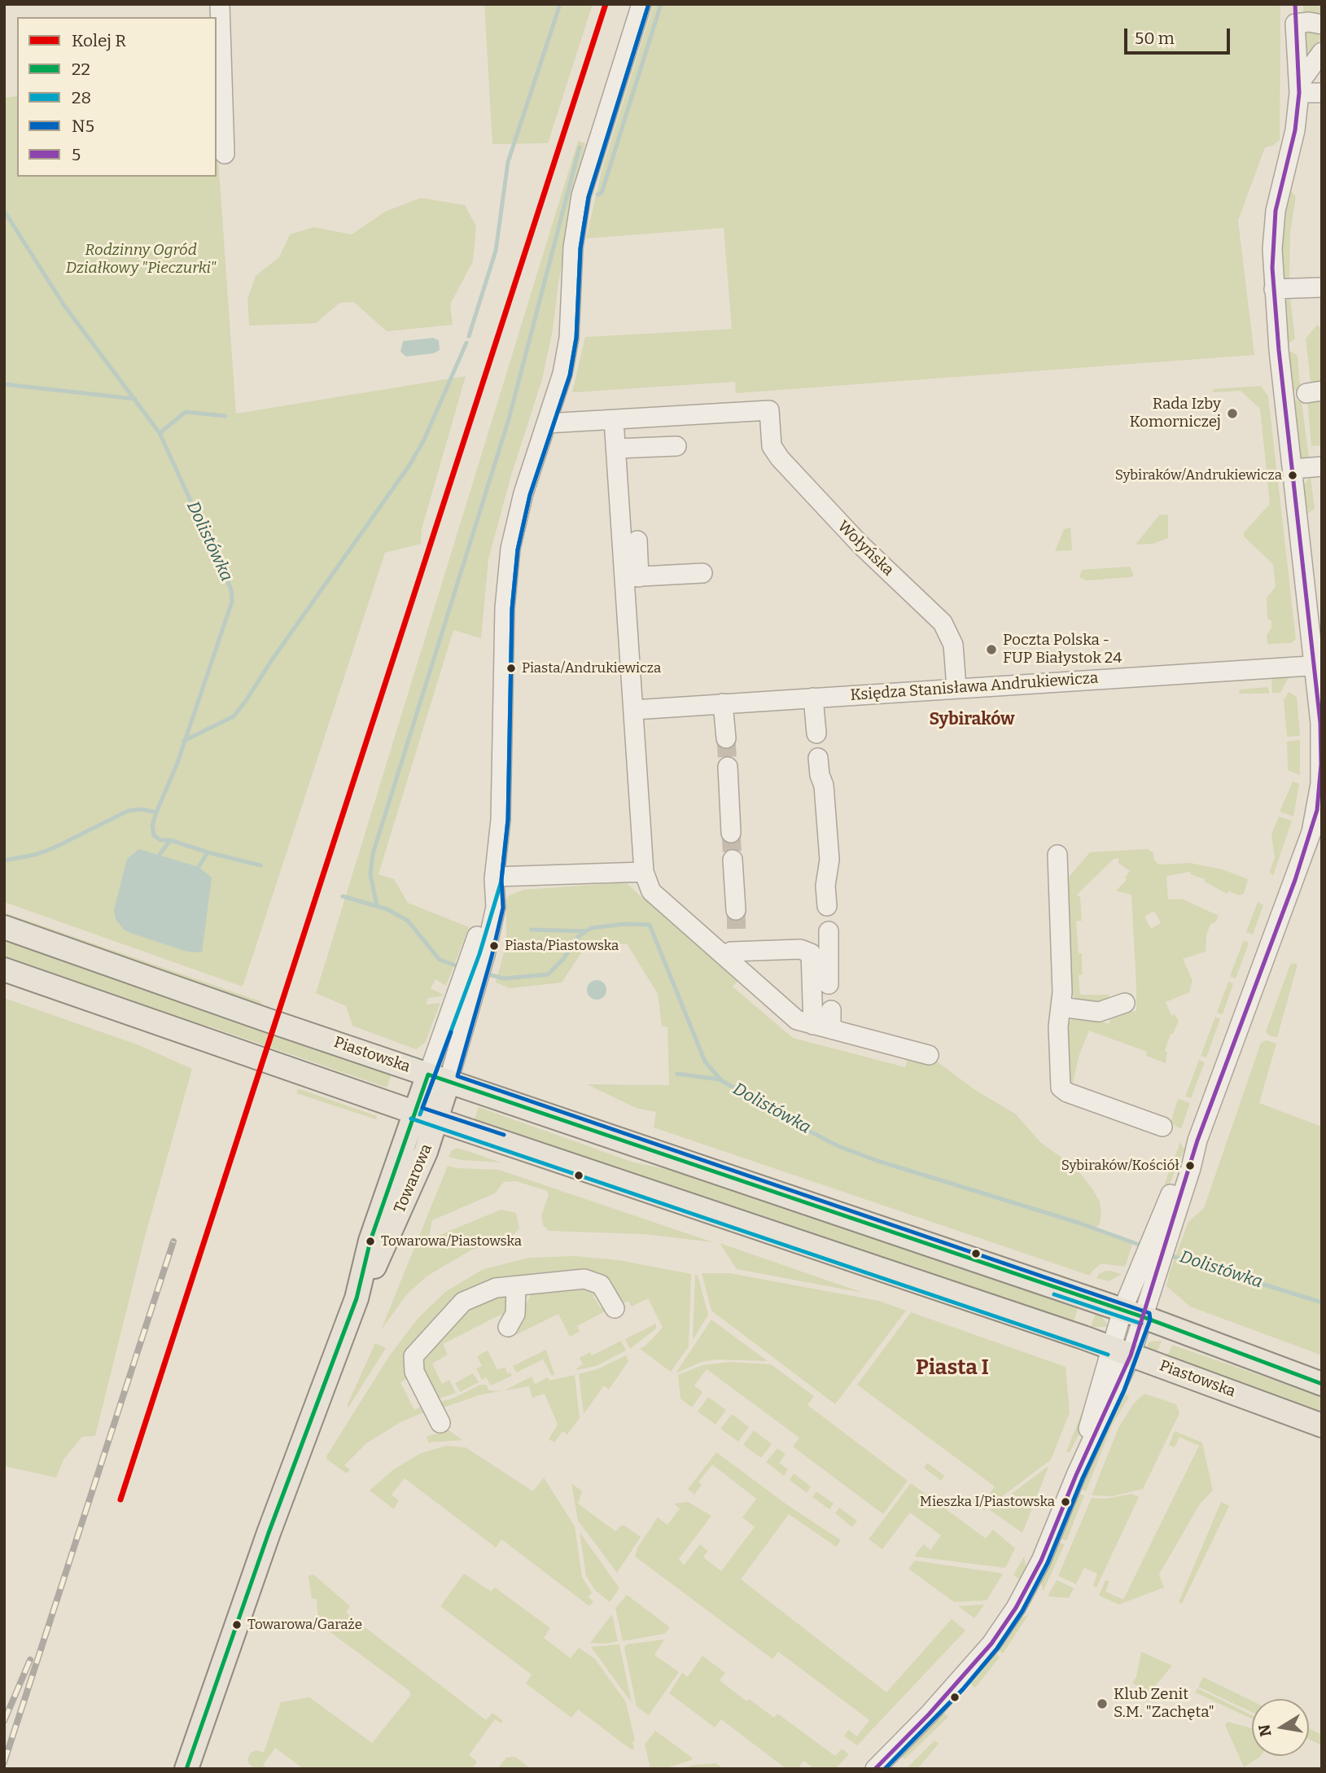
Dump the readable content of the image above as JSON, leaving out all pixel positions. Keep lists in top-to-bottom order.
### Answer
{
  "streets": {
    "main road": ["Piastowska", "Towarowa"],
    "street": ["Wołyńska", "Księdza Stanisława Andrukiewicza"]
  },
  "crossings": [
    ["Wołyńska", "Księdza Stanisława Andrukiewicza"],
    ["Piastowska", "Towarowa"]
  ],
  "districts": ["Sybiraków", "Piasta I"],
  "water": ["Dolistówka"],
  "parks": ["Rodzinny Ogród Działkowy \"Pieczurki\""],
  "places": [
    "Rada Izby Komorniczej",
    "Sybiraków/Andrukiewicza",
    "Poczta Polska - FUP Białystok 24",
    "Piasta/Andrukiewicza",
    "Piasta/Piastowska",
    "Sybiraków/Kościół",
    "Towarowa/Piastowska",
    "Mieszka I/Piastowska",
    "Towarowa/Garaże",
    "Klub Zenit S.M. \"Zachęta\""
  ],
  "lines": [
    "rail line R",
    "transit line 5",
    "transit line 28",
    "transit line N5",
    "transit line 22"
  ],
  "legend": [
    "Kolej R",
    "22",
    "28",
    "N5",
    "5"
  ],
  "scale_bar": "50 m",
  "north": "left"
}
